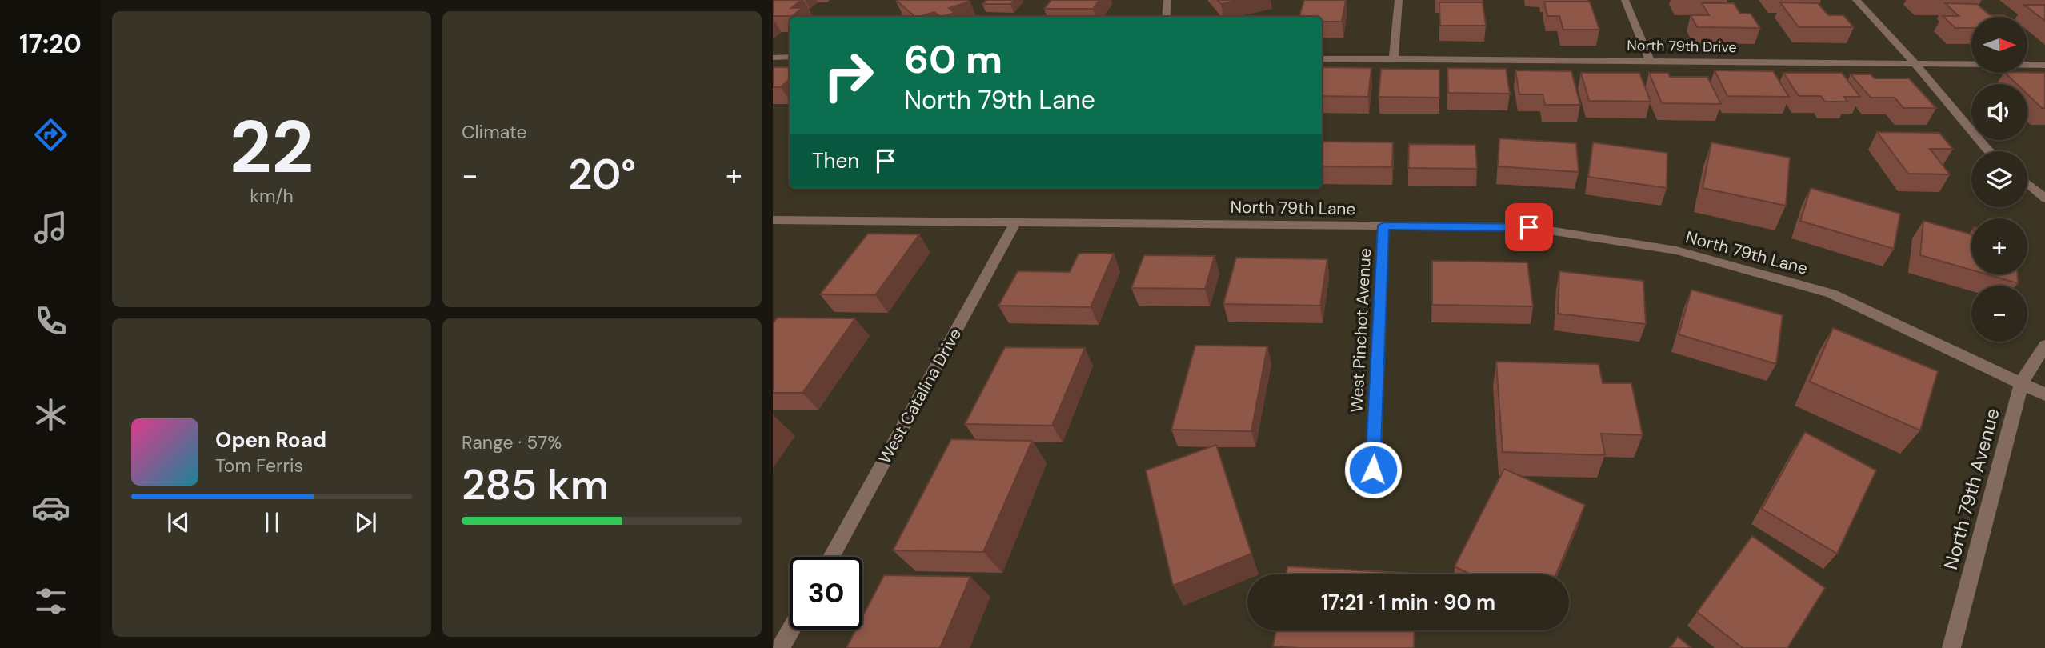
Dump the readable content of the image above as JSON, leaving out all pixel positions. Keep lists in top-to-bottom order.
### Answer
{
  "streets": {
    "street": [
      "North 79th Drive",
      "North 79th Lane",
      "West Pinchot Avenue",
      "West Catalina Drive",
      "North 79th Avenue"
    ]
  },
  "crossings": [
    ["North 79th Lane", "West Pinchot Avenue"],
    ["North 79th Lane", "West Catalina Drive"],
    ["North 79th Lane", "North 79th Avenue"]
  ],
  "north": "right",
  "page": {
    "tabs": "17:20",
    "tile": [
      ["22", "km/h"],
      "Climate",
      ["Range · 57%", "285 km"]
    ],
    "map_buttons": ["+", "−"],
    "turn": ["60 m", "North 79th Lane"],
    "then": "Then",
    "heat": ["−", "20°", "+"],
    "song": ["Open Road", "Tom Ferris"],
    "limit": "30",
    "trip": "17:21 · 1 min · 90 m"
  }
}
